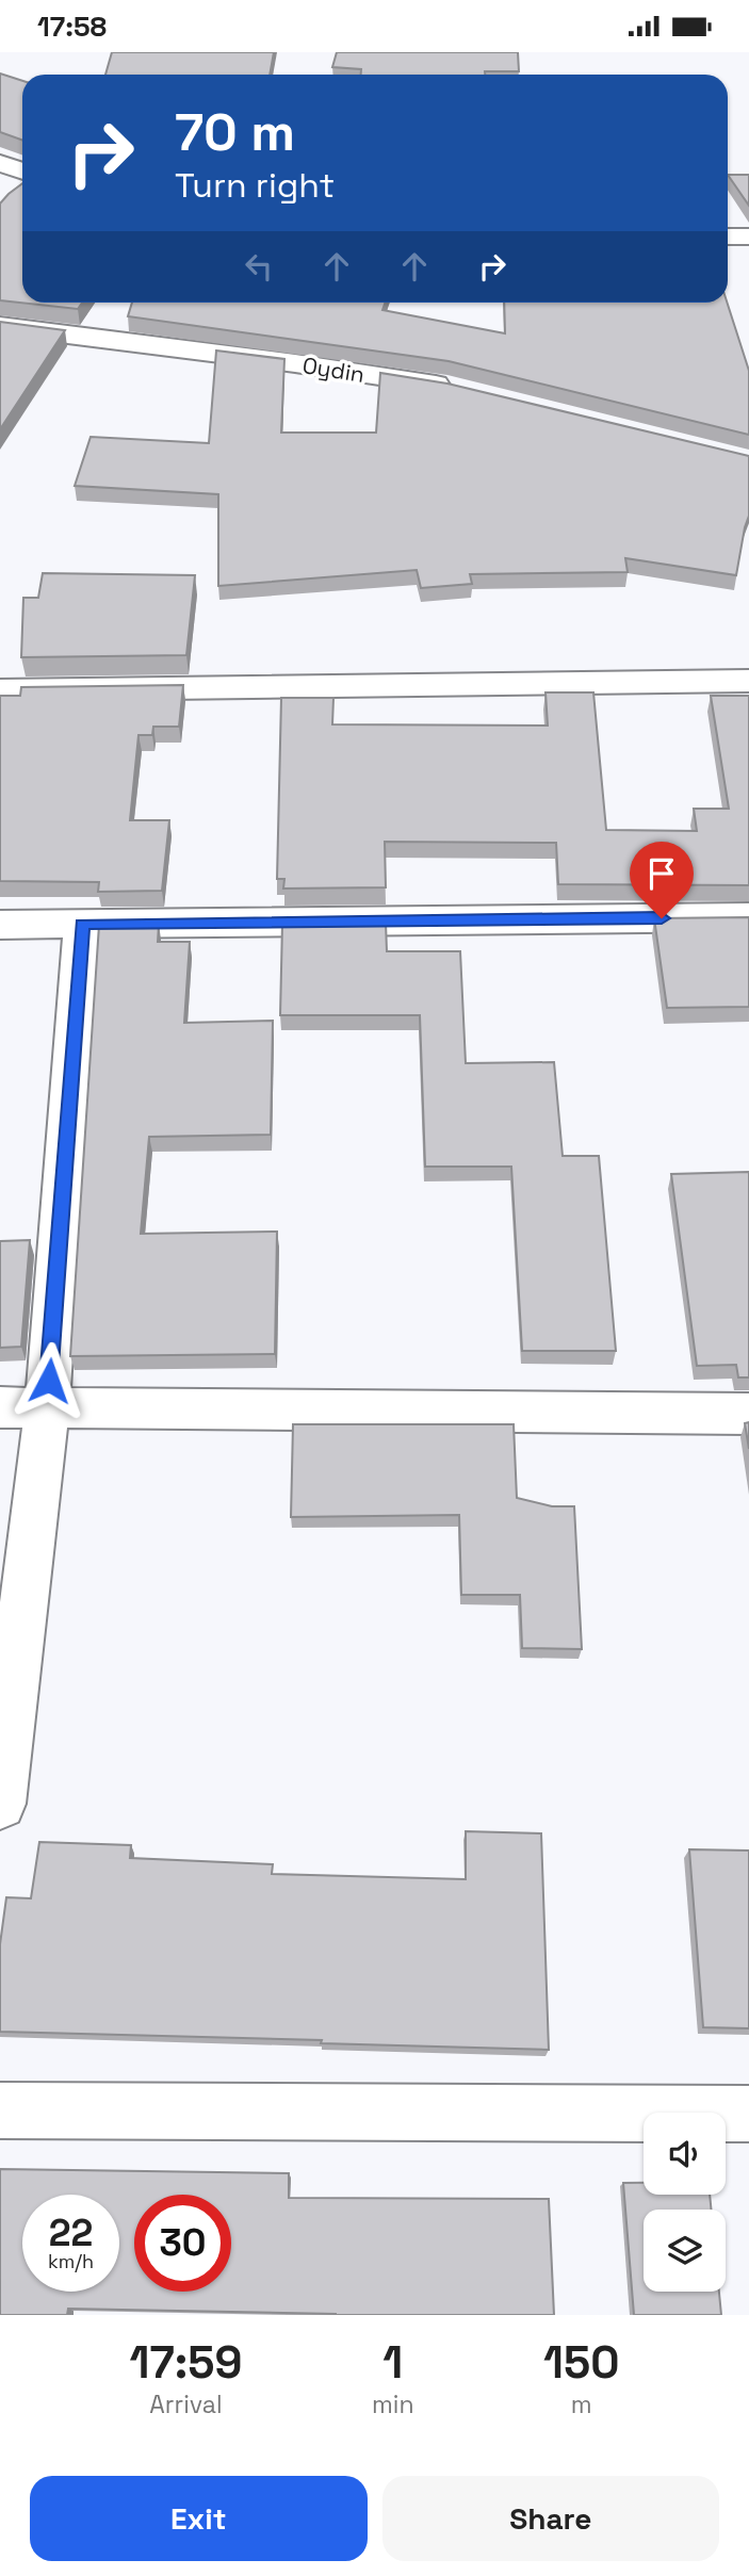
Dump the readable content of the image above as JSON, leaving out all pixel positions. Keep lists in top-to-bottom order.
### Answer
{
  "streets": {
    "street": ["Oydin"]
  },
  "page": {
    "status": "17:58",
    "turn": ["70 m", "Turn right"],
    "speed": "22 km/h",
    "limit": "30",
    "eta": [
      "17:59",
      "Arrival",
      "1",
      "min",
      "150",
      "m"
    ],
    "buttons": ["Exit", "Share"]
  }
}
